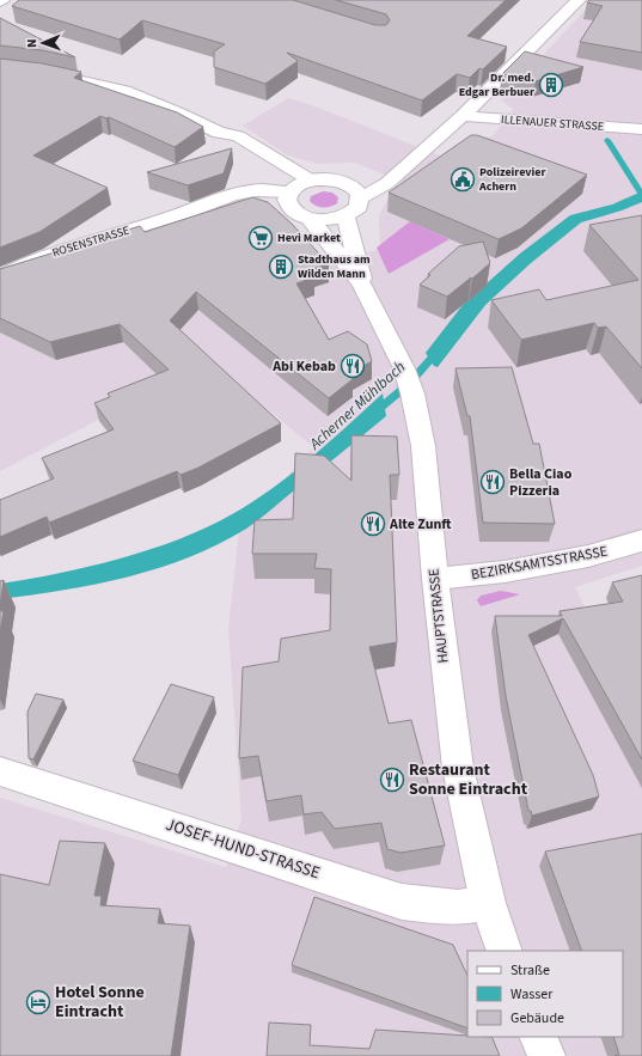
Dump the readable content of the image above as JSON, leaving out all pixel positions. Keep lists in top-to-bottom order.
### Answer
{
  "streets": {
    "main road": [
      "ILLENAUER STRASSE",
      "ROSENSTRASSE",
      "BEZIRKSAMTSSTRASSE",
      "HAUPTSTRASSE",
      "JOSEF-HUND-STRASSE"
    ]
  },
  "crossings": [
    ["BEZIRKSAMTSSTRASSE", "HAUPTSTRASSE"],
    ["HAUPTSTRASSE", "JOSEF-HUND-STRASSE"]
  ],
  "water": ["Acherner Mühlbach"],
  "places": {
    "building": ["Dr. med. Edgar Berbuer", "Stadthaus am Wilden Mann"],
    "public building": ["Polizeirevier Achern"],
    "supermarket": ["Hevi Market"],
    "restaurant": [
      "Abi Kebab",
      "Bella Ciao Pizzeria",
      "Alte Zunft",
      "Restaurant Sonne Eintracht"
    ],
    "hotel": ["Hotel Sonne Eintracht"]
  },
  "legend": ["Straße", "Wasser", "Gebäude"],
  "north": "left"
}
